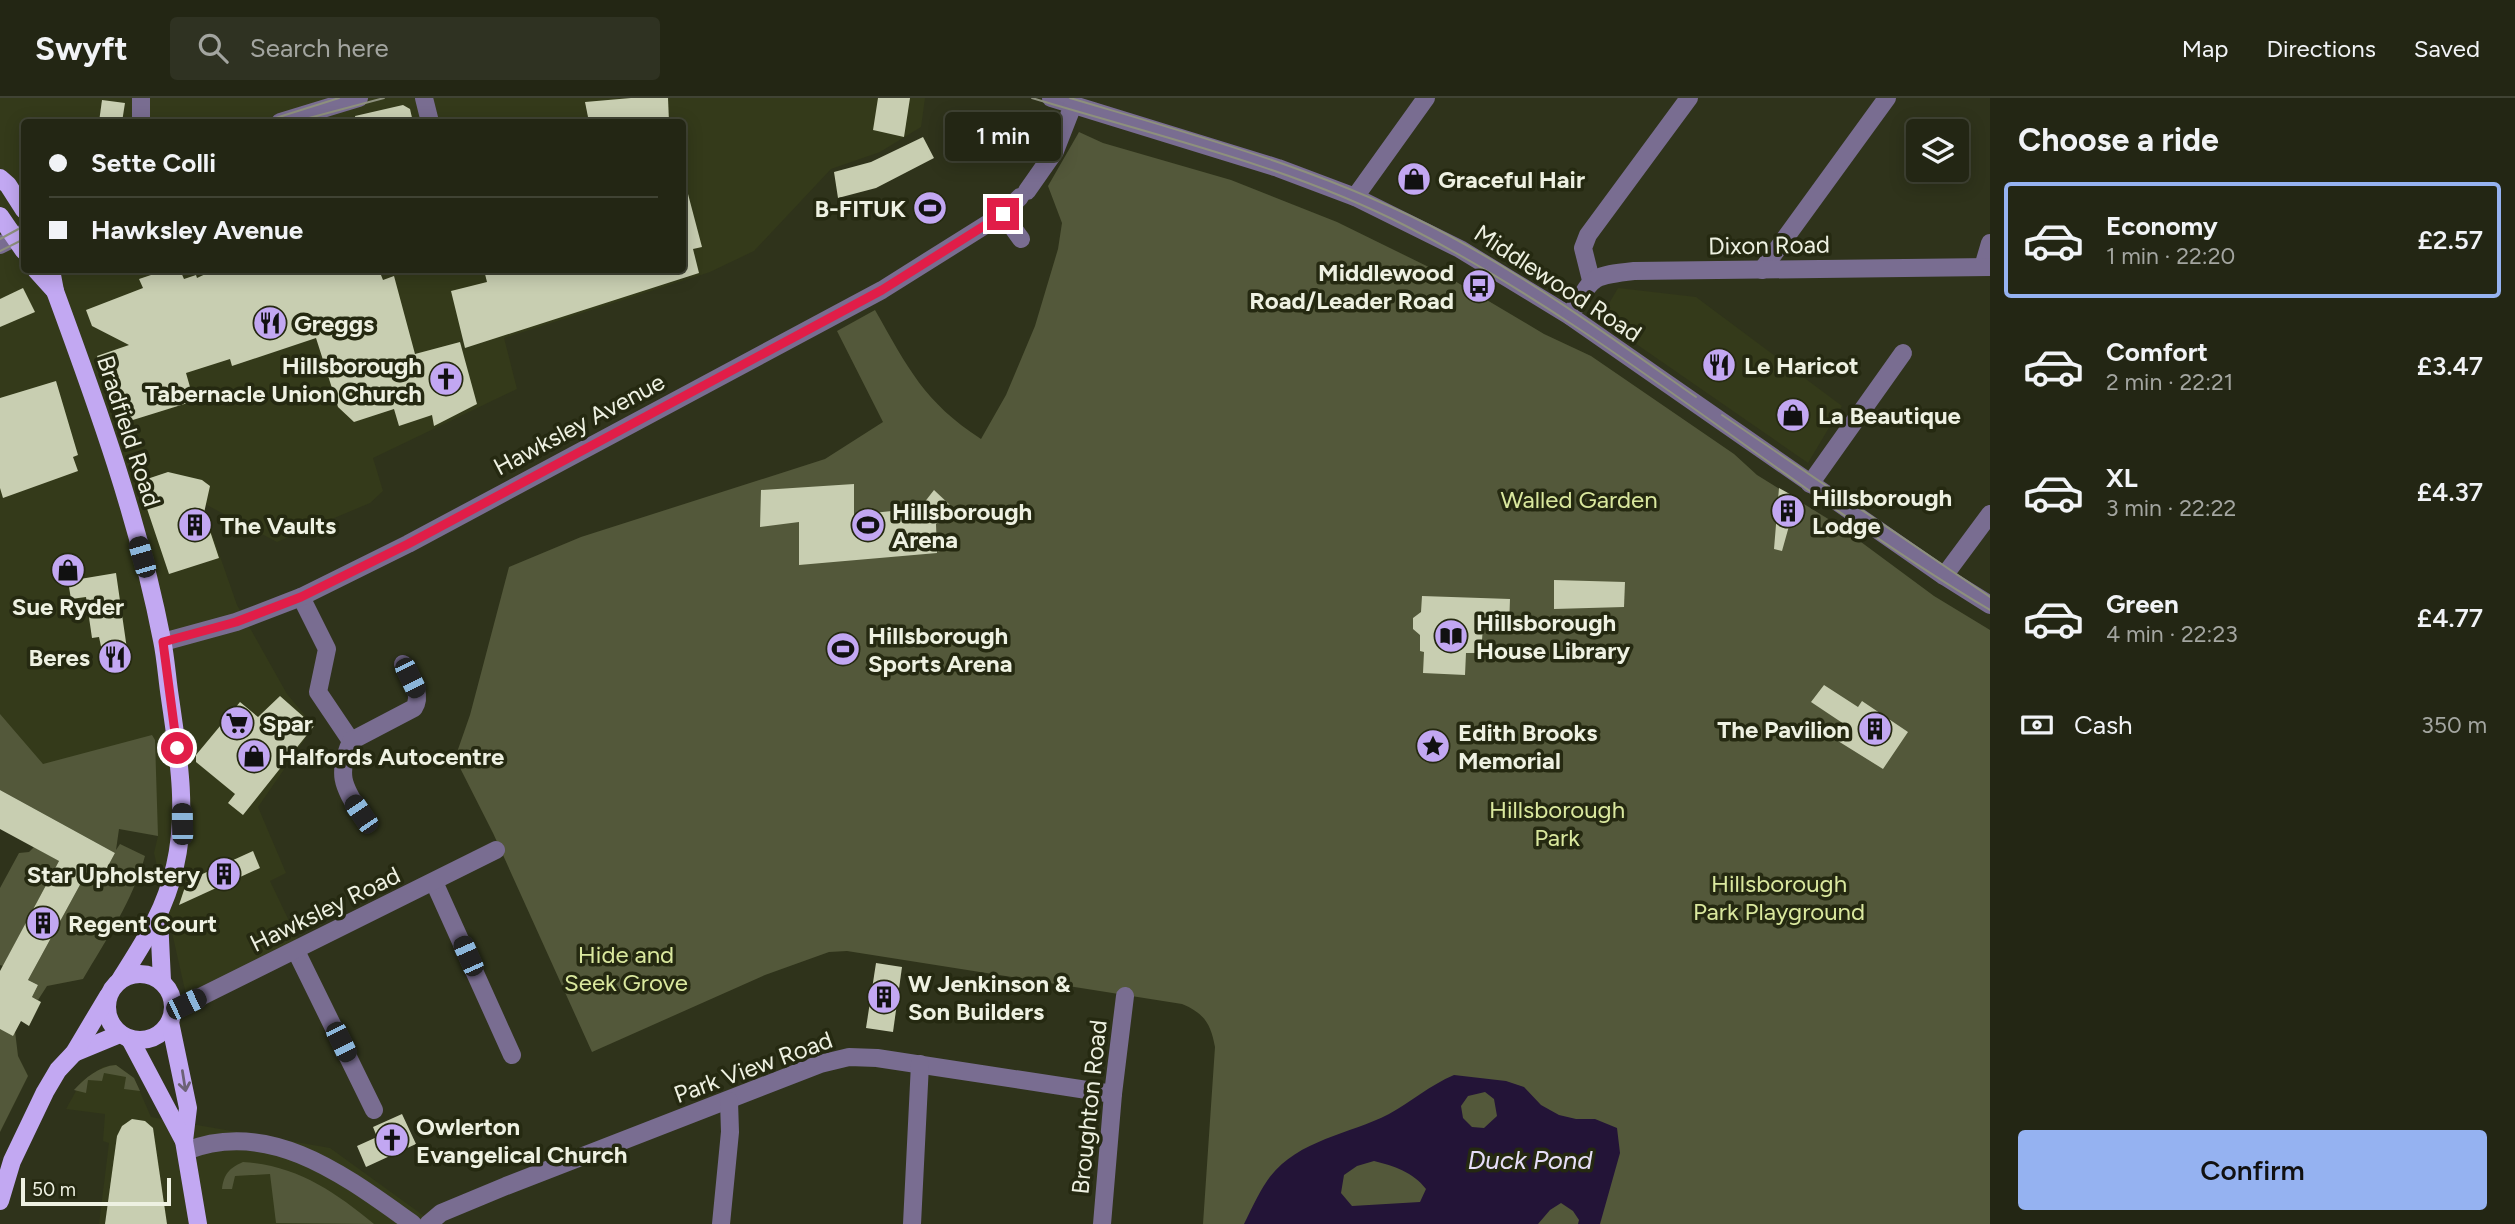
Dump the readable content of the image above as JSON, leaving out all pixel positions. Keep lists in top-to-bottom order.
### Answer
{
  "streets": {
    "main road": ["Bradfield Road"],
    "street": [
      "Dixon Road",
      "Middlewood Road",
      "Hawksley Avenue",
      "Hawksley Road",
      "Park View Road",
      "Broughton Road"
    ]
  },
  "crossings": [
    ["Middlewood Road", "Hawksley Avenue"],
    ["Hawksley Avenue", "Bradfield Road"],
    ["Bradfield Road", "Hawksley Road"],
    ["Park View Road", "Broughton Road"]
  ],
  "water": ["Duck Pond"],
  "parks": [
    "Walled Garden",
    "Hillsborough Park",
    "Hillsborough Park Playground",
    "Hide and Seek Grove"
  ],
  "places": {
    "shop": [
      "Graceful Hair",
      "La Beautique",
      "Sue Ryder",
      "Halfords Autocentre"
    ],
    "sports": ["B-FITUK", "Hillsborough Arena", "Hillsborough Sports Arena"],
    "bus stop": ["Middlewood Road/Leader Road"],
    "restaurant": ["Greggs", "Le Haricot", "Beres"],
    "church": ["Hillsborough Tabernacle Union Church", "Owlerton Evangelical Church"],
    "building": [
      "Hillsborough Lodge",
      "The Vaults",
      "The Pavilion",
      "Star Upholstery",
      "Regent Court",
      "W Jenkinson & Son Builders"
    ],
    "library": ["Hillsborough House Library"],
    "supermarket": ["Spar"],
    "place": ["Edith Brooks Memorial"]
  },
  "scale_bar": "50 m",
  "page": {
    "header": "Swyft",
    "search": "Search here",
    "nav": ["Map", "Directions", "Saved"],
    "heading": "Choose a ride",
    "bubble": "1 min",
    "banner": ["Sette Colli", "Hawksley Avenue"],
    "list": [
      {
        "name": "Economy",
        "note": "1 min · 22:20",
        "value": "£2.57"
      },
      {
        "name": "Comfort",
        "note": "2 min · 22:21",
        "value": "£3.47"
      },
      {
        "name": "XL",
        "note": "3 min · 22:22",
        "value": "£4.37"
      },
      {
        "name": "Green",
        "note": "4 min · 22:23",
        "value": "£4.77"
      }
    ],
    "pay": ["Cash", "350 m"],
    "buttons": "Confirm",
    "scale": "50 m"
  }
}
